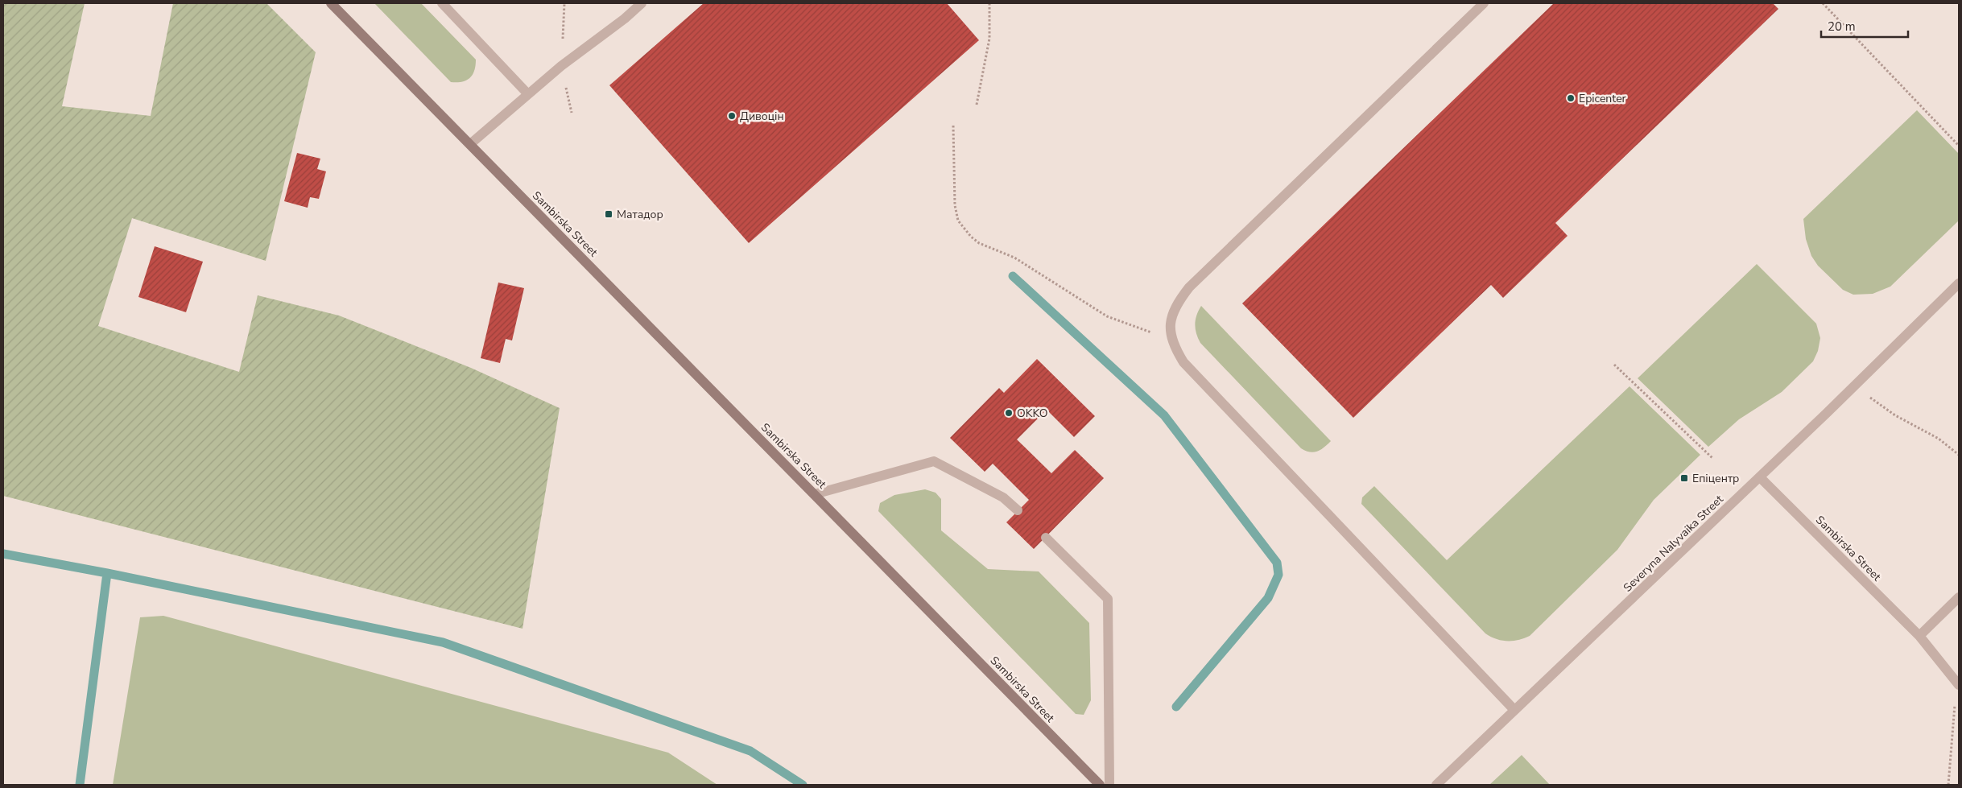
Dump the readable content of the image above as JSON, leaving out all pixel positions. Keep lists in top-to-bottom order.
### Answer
{
  "streets": {
    "main road": ["Sambirska Street"],
    "street": ["Severyna Nalyvaika Street"]
  },
  "crossings": [
    ["Sambirska Street", "Severyna Nalyvaika Street"]
  ],
  "places": {
    "other": ["Epicenter", "Дивоцін", "OKKO"],
    "transit": ["Матадор", "Епіцентр"]
  },
  "scale_bar": "20 m"
}
